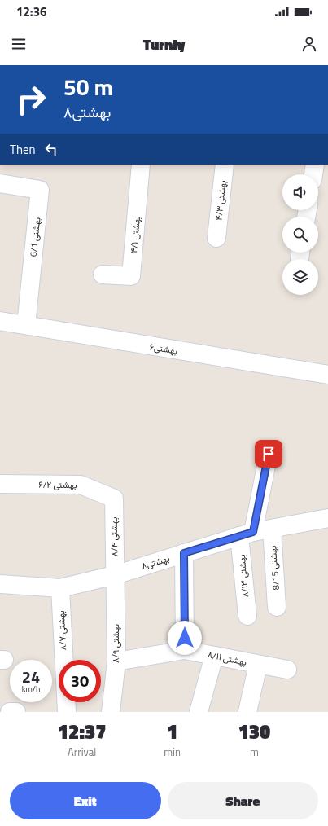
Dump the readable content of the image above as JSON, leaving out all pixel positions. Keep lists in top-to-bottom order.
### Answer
{
  "streets": {
    "street": [
      "بهشتی ۴/۳",
      "بهشتی ۴/۱",
      "بهشتی 6/1",
      "بهشتی۶",
      "بهشتی ۶/۲",
      "بهشتی ۸/۴",
      "بهشتی۸",
      "بهشتی 8/15",
      "بهشتی ۸/۱۳",
      "بهشتی ۸/۷",
      "بهشتی ۸/۹",
      "بهشتی ۸/۱۱"
    ]
  },
  "crossings": [
    ["بهشتی 6/1", "بهشتی۶"],
    ["بهشتی ۶/۲", "بهشتی ۸/۴"],
    ["بهشتی ۸/۴", "بهشتی۸"],
    ["بهشتی ۸/۴", "بهشتی ۸/۹"],
    ["بهشتی۸", "بهشتی 8/15"],
    ["بهشتی۸", "بهشتی ۸/۱۳"],
    ["بهشتی۸", "بهشتی ۸/۷"],
    ["بهشتی۸", "بهشتی ۸/۹"]
  ],
  "page": {
    "status": "12:36",
    "header": "Turnly",
    "turn": ["50 m", "بهشتی۸"],
    "then": "Then",
    "speed": "24 km/h",
    "limit": "30",
    "eta": [
      "12:37",
      "Arrival",
      "1",
      "min",
      "130",
      "m"
    ],
    "buttons": ["Exit", "Share"]
  }
}
